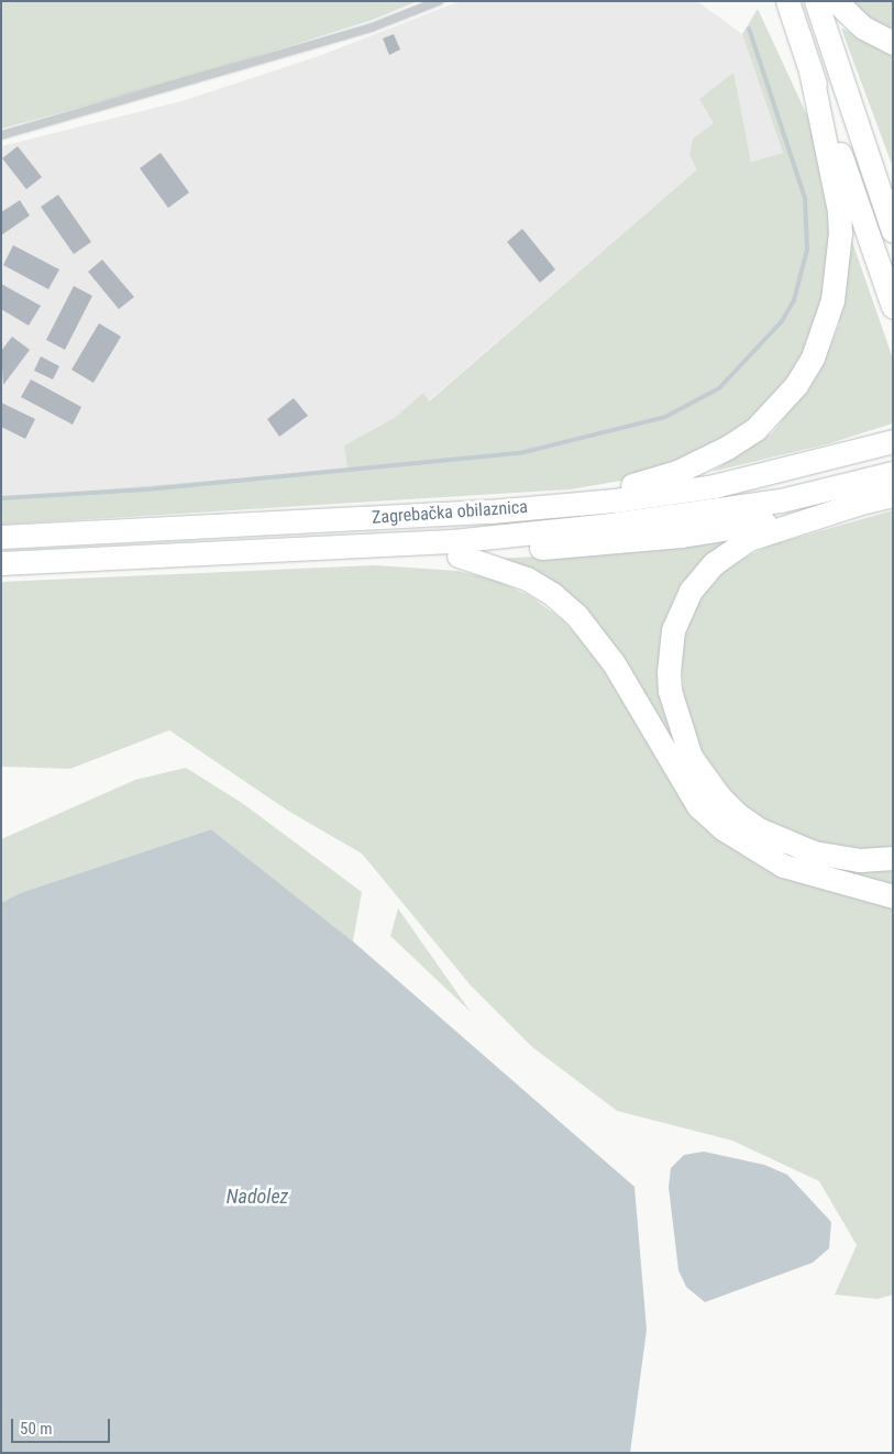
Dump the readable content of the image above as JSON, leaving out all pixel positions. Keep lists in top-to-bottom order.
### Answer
{
  "streets": {
    "highway": ["Zagrebačka obilaznica"]
  },
  "water": ["Nadolez"],
  "scale_bar": "50 m"
}
